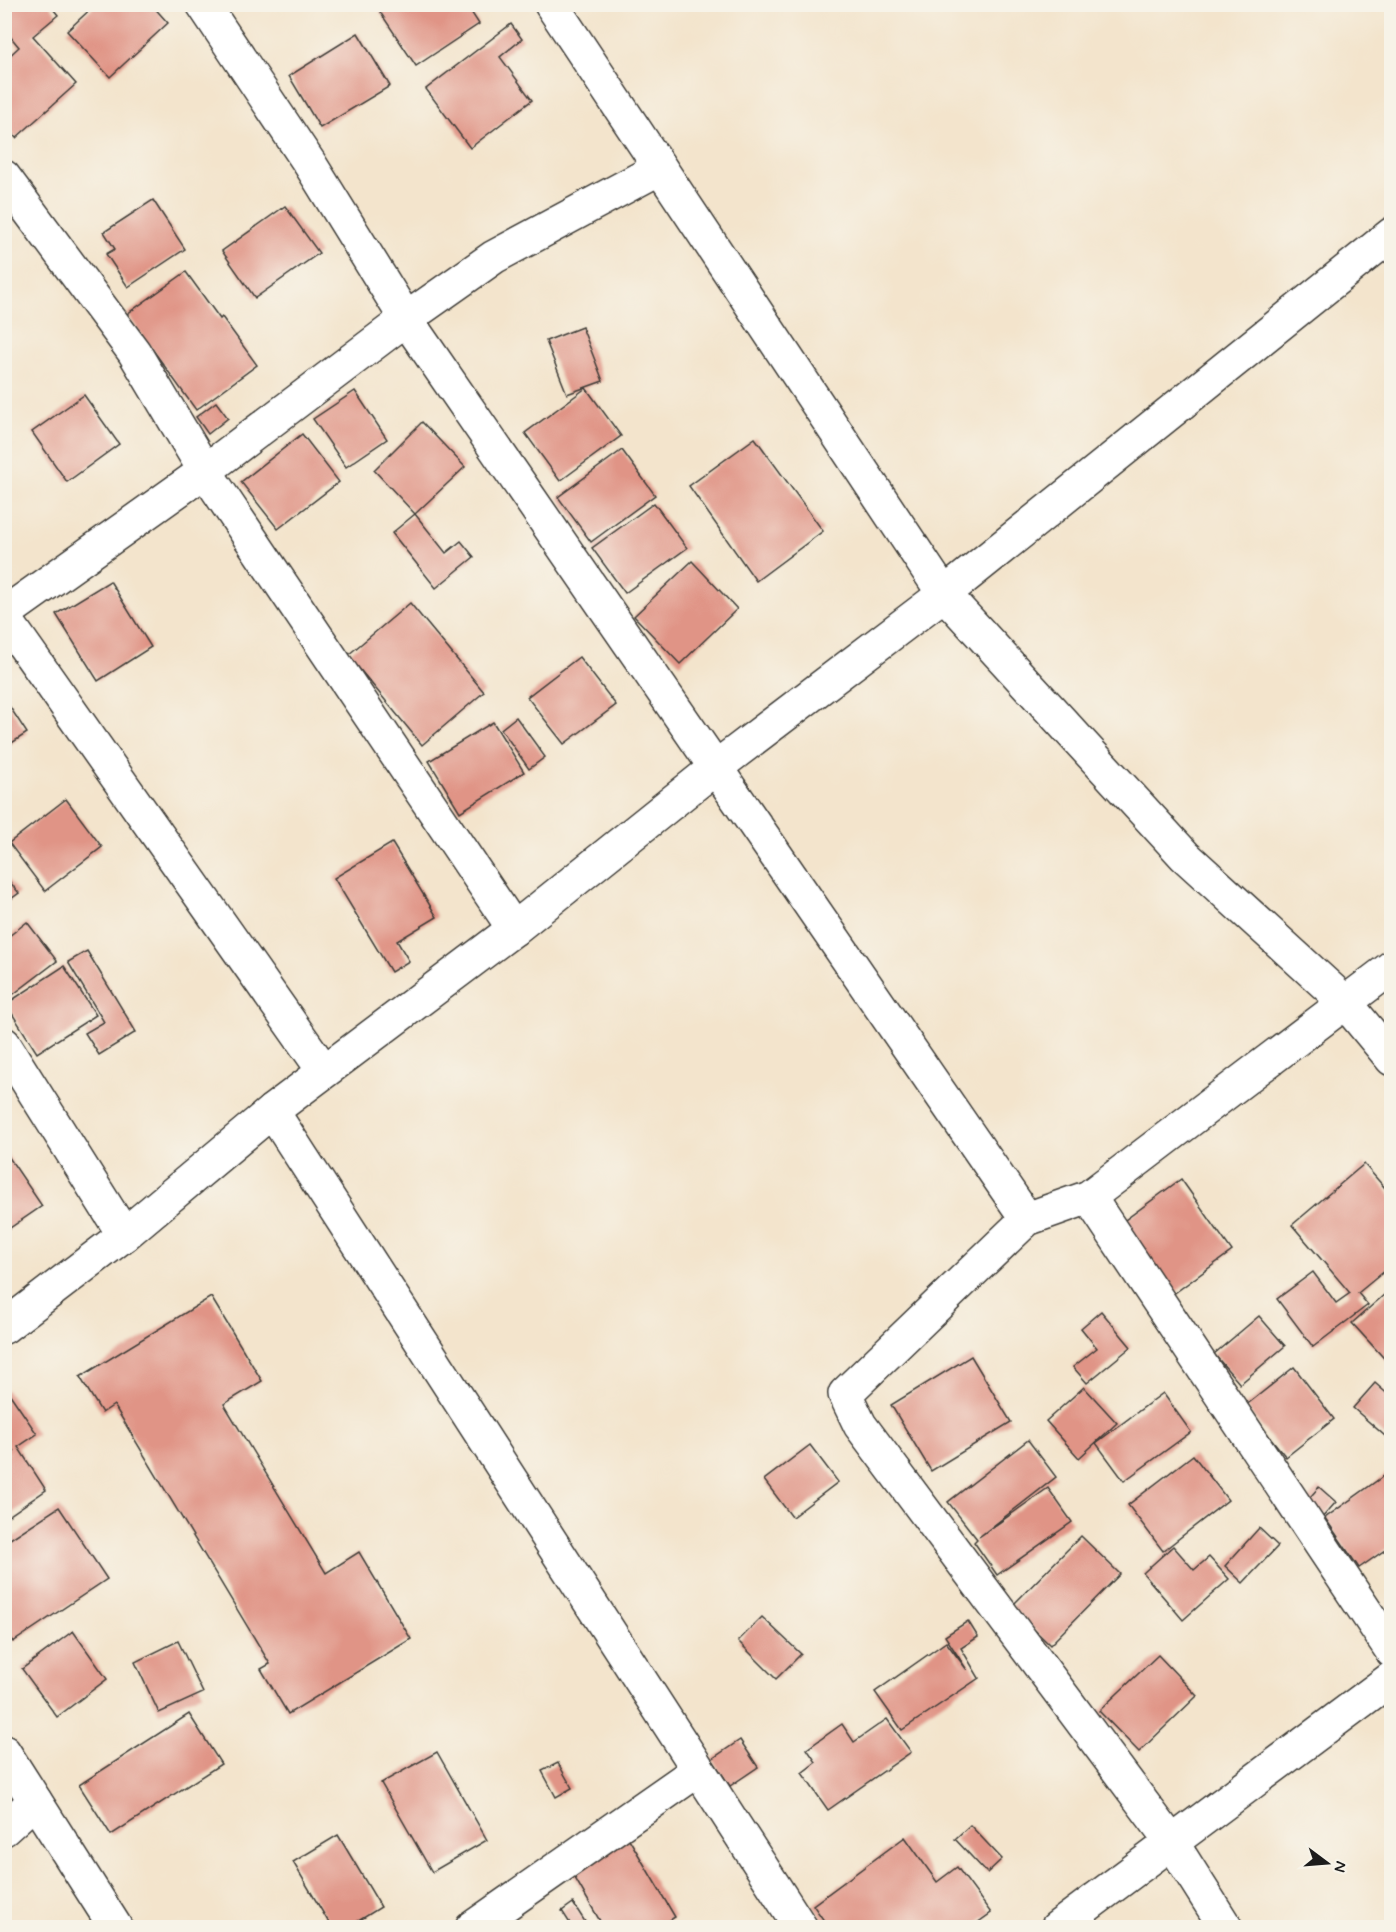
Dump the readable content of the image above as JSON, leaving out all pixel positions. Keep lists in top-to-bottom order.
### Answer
{
  "north": "right"
}
